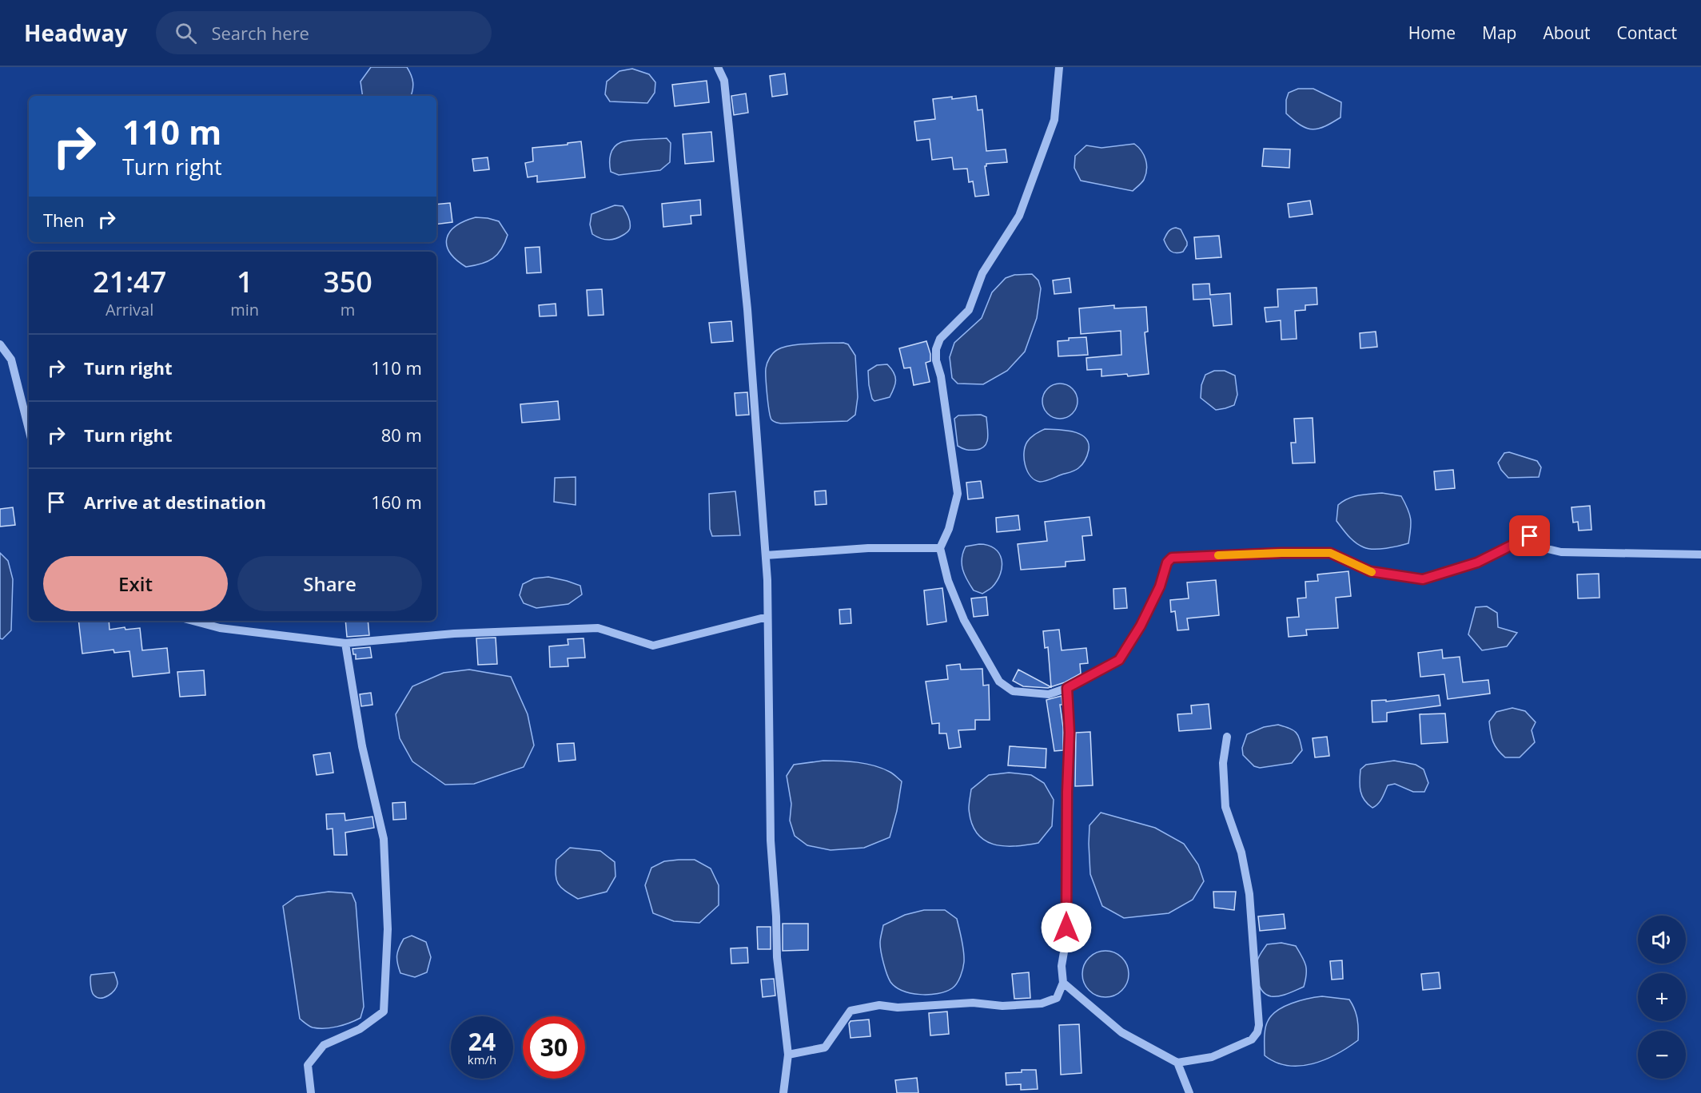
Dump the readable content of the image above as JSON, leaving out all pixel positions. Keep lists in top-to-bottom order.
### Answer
{
  "page": {
    "header": "Headway",
    "search": "Search here",
    "nav": [
      "Home",
      "Map",
      "About",
      "Contact"
    ],
    "turn": ["110 m", "Turn right"],
    "then": "Then",
    "eta": [
      "21:47",
      "Arrival",
      "1",
      "min",
      "350",
      "m"
    ],
    "list": [
      {
        "name": "Turn right",
        "value": "110 m"
      },
      {
        "name": "Turn right",
        "value": "80 m"
      },
      {
        "name": "Arrive at destination",
        "value": "160 m"
      }
    ],
    "buttons": ["Exit", "Share"],
    "map_buttons": ["+", "−"],
    "speed": "24 km/h",
    "limit": "30"
  }
}
